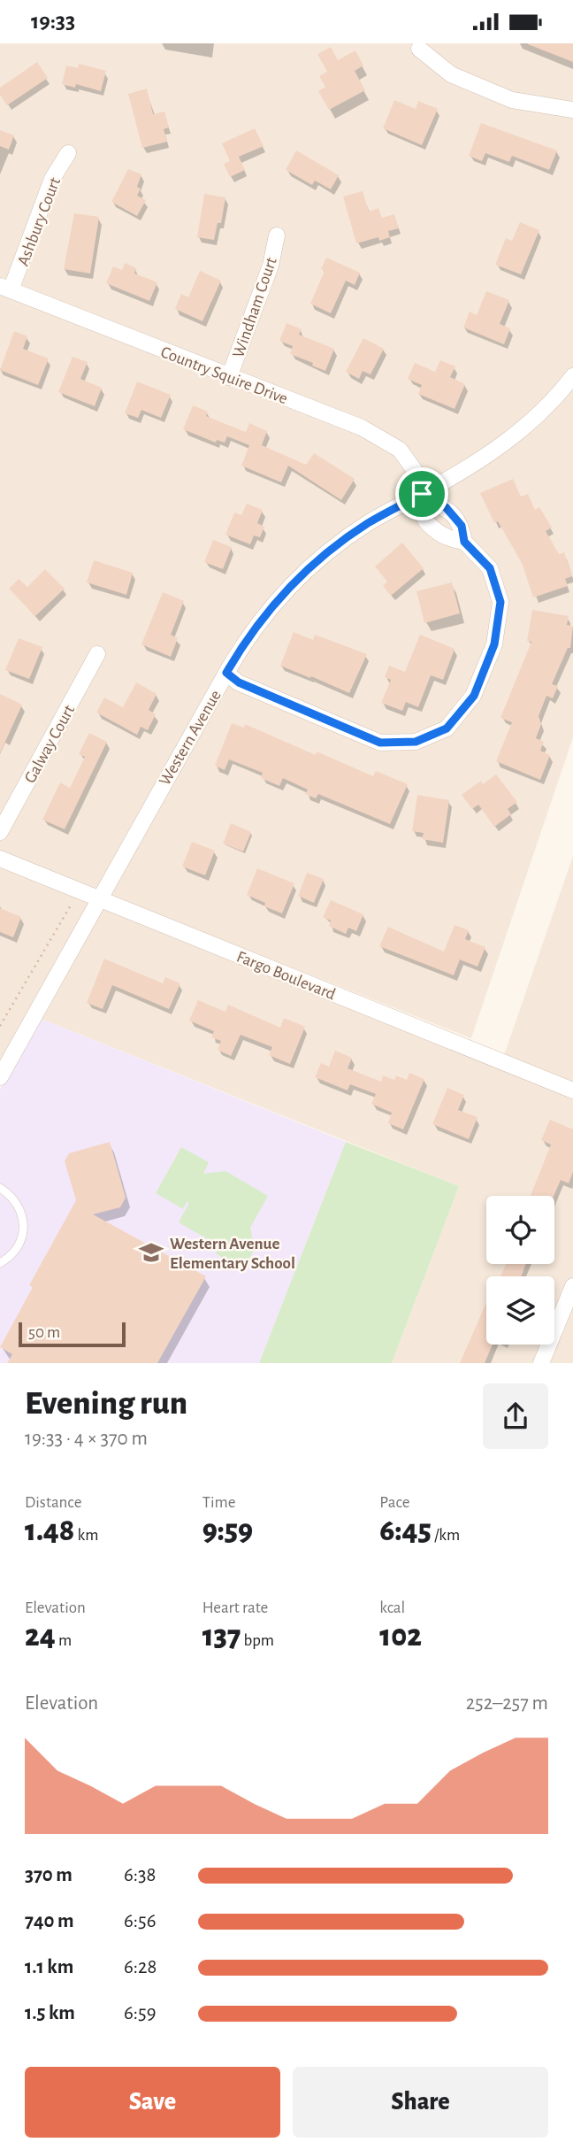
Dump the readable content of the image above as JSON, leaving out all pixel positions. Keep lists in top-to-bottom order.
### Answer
{
  "streets": {
    "street": [
      "Ashbury Court",
      "Windham Court",
      "Country Squire Drive",
      "Western Avenue",
      "Galway Court",
      "Fargo Boulevard"
    ]
  },
  "crossings": [
    ["Ashbury Court", "Country Squire Drive"],
    ["Windham Court", "Country Squire Drive"],
    ["Country Squire Drive", "Western Avenue"],
    ["Western Avenue", "Fargo Boulevard"]
  ],
  "places": {
    "school or university": ["Western Avenue Elementary School"]
  },
  "scale_bar": "50 m",
  "page": {
    "status": "19:33",
    "scale": "50 m",
    "heading": ["Evening run", "19:33 · 4 × 370 m"],
    "stats": [
      ["Distance", "1.48 km"],
      ["Time", "9:59"],
      ["Pace", "6:45 /km"],
      ["Elevation", "24 m"],
      ["Heart rate", "137 bpm"],
      ["kcal", "102"]
    ],
    "chart": ["Elevation", "252–257 m"],
    "list": [
      {
        "name": "370 m",
        "note": "6:38"
      },
      {
        "name": "740 m",
        "note": "6:56"
      },
      {
        "name": "1.1 km",
        "note": "6:28"
      },
      {
        "name": "1.5 km",
        "note": "6:59"
      }
    ],
    "buttons": ["Save", "Share"]
  }
}
